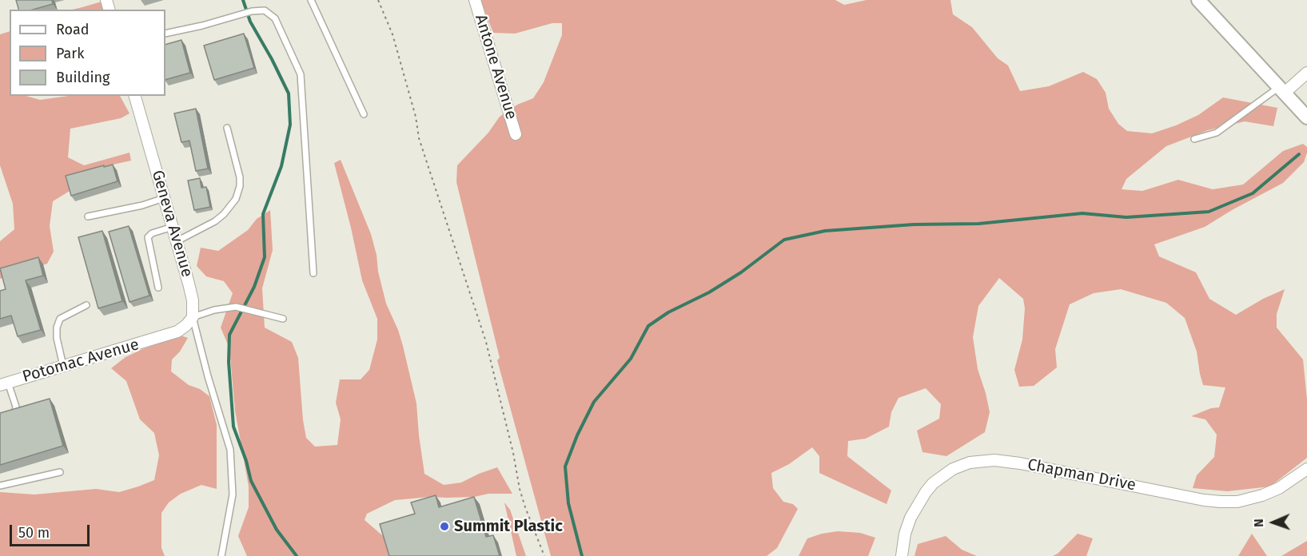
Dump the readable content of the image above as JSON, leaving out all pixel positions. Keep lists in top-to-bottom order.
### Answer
{
  "streets": {
    "street": [
      "Antone Avenue",
      "Geneva Avenue",
      "Potomac Avenue",
      "Chapman Drive"
    ]
  },
  "crossings": [
    ["Geneva Avenue", "Potomac Avenue"]
  ],
  "places": ["Summit Plastic"],
  "legend": ["Road", "Park", "Building"],
  "scale_bar": "50 m",
  "north": "left"
}
